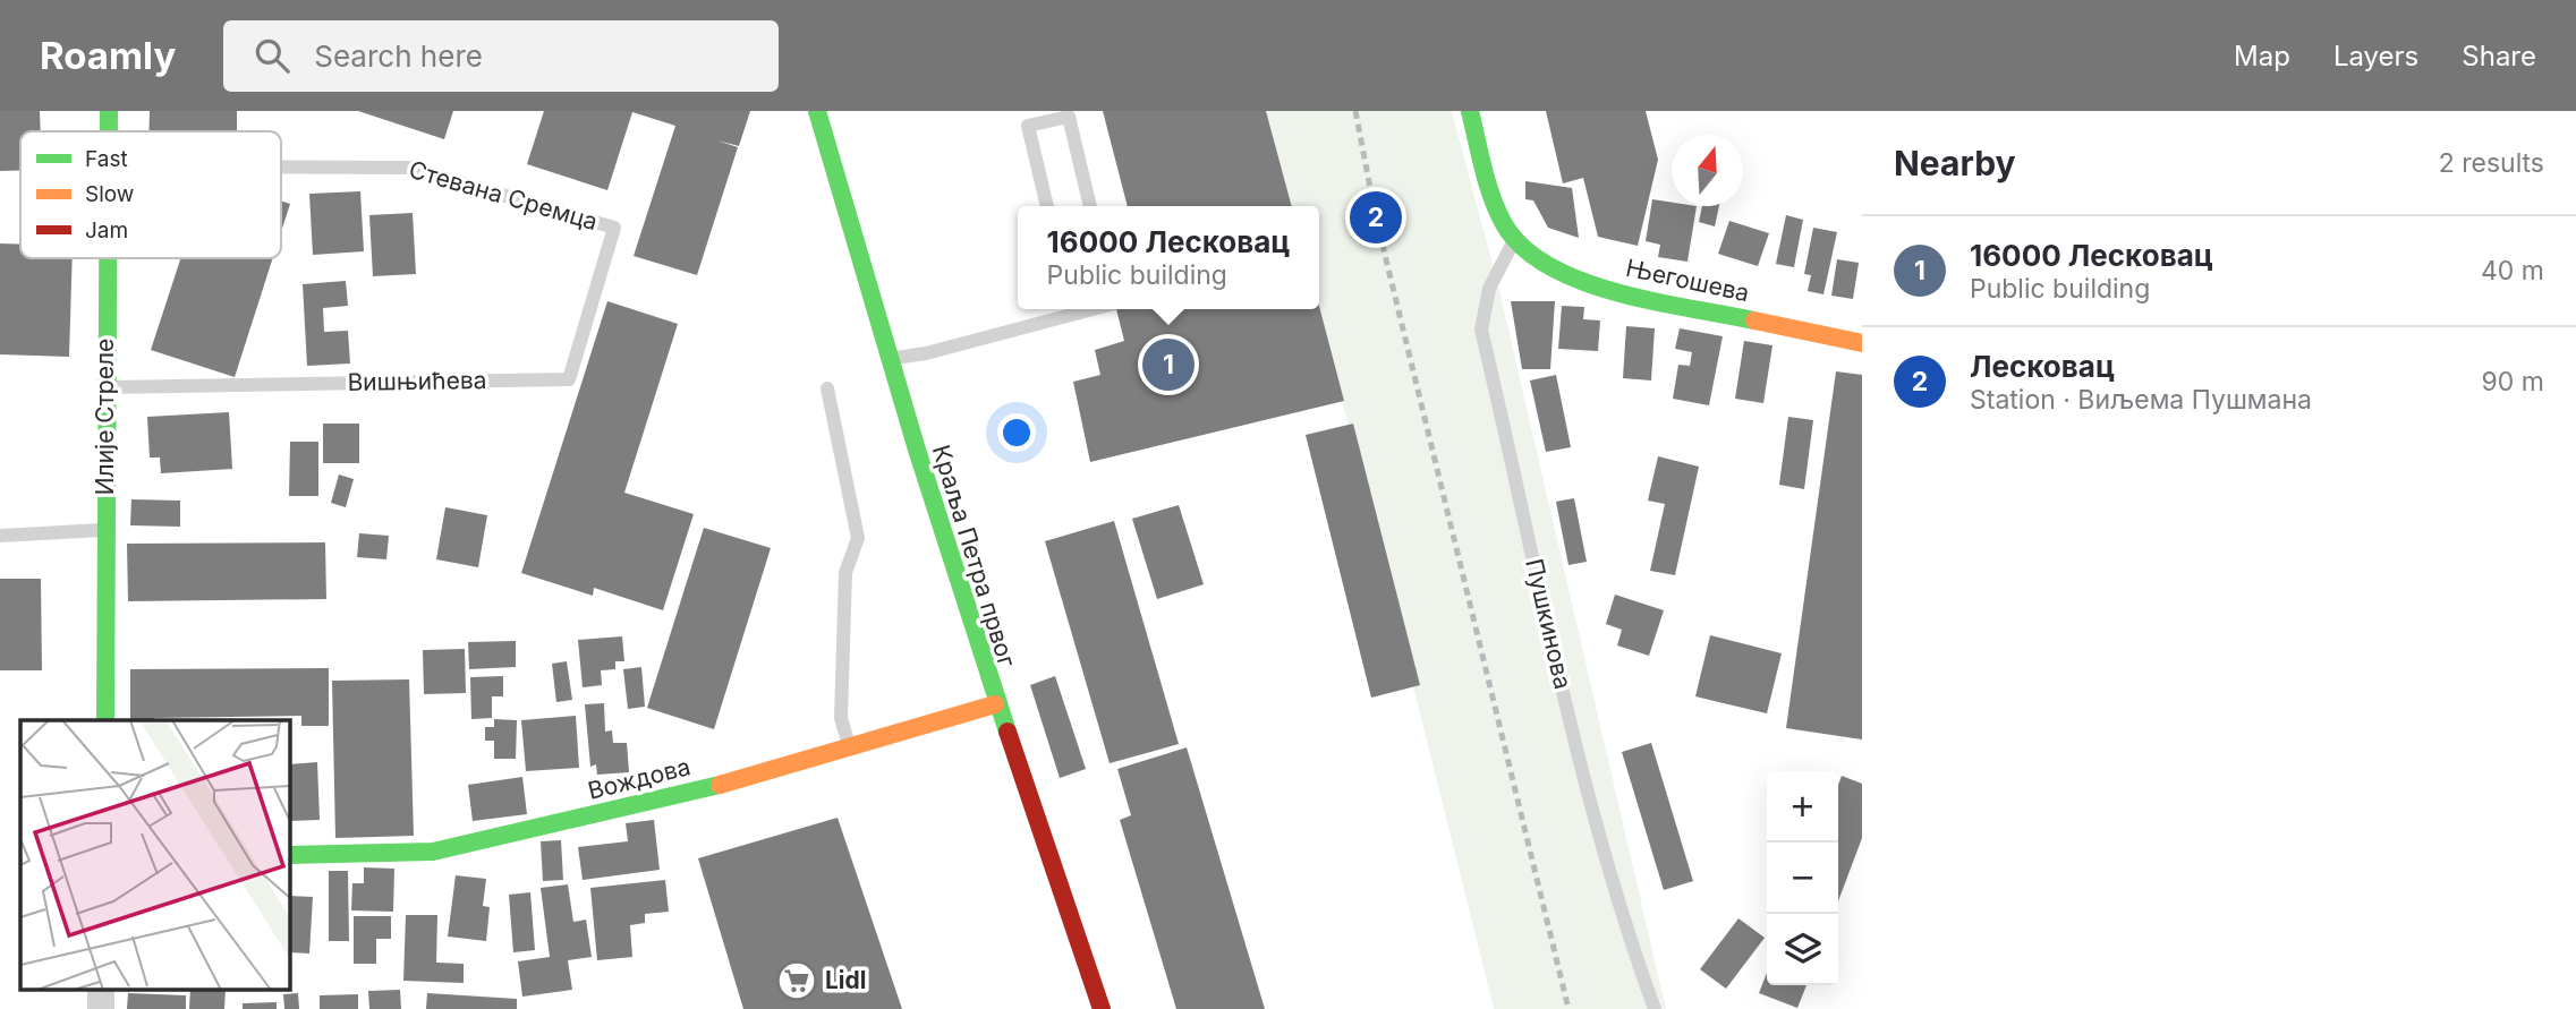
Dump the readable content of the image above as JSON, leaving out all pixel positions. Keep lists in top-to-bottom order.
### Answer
{
  "streets": {
    "street": [
      "Његошева",
      "Илије Стреле",
      "Краља Петра првог",
      "Вождова"
    ],
    "lane": ["Стевана Сремца", "Вишњићева", "Пушкинова"]
  },
  "crossings": [
    ["Стевана Сремца", "Вишњићева"],
    ["Његошева", "Пушкинова"],
    ["Вишњићева", "Илије Стреле"],
    ["Краља Петра првог", "Вождова"]
  ],
  "places": {
    "supermarket": ["Lidl"]
  },
  "legend": ["Fast", "Slow", "Jam"],
  "north": "top",
  "page": {
    "header": "Roamly",
    "search": "Search here",
    "nav": ["Map", "Layers", "Share"],
    "heading": ["Nearby", "2 results"],
    "pins": ["2", "1"],
    "popup": ["16000 Лесковац", "Public building"],
    "list": [
      {
        "mark": "1",
        "name": "16000 Лесковац",
        "note": "Public building",
        "value": "40 m"
      },
      {
        "mark": "2",
        "name": "Лесковац",
        "note": "Station · Виљема Пушмана",
        "value": "90 m"
      }
    ],
    "map_buttons": ["+", "−"]
  }
}
